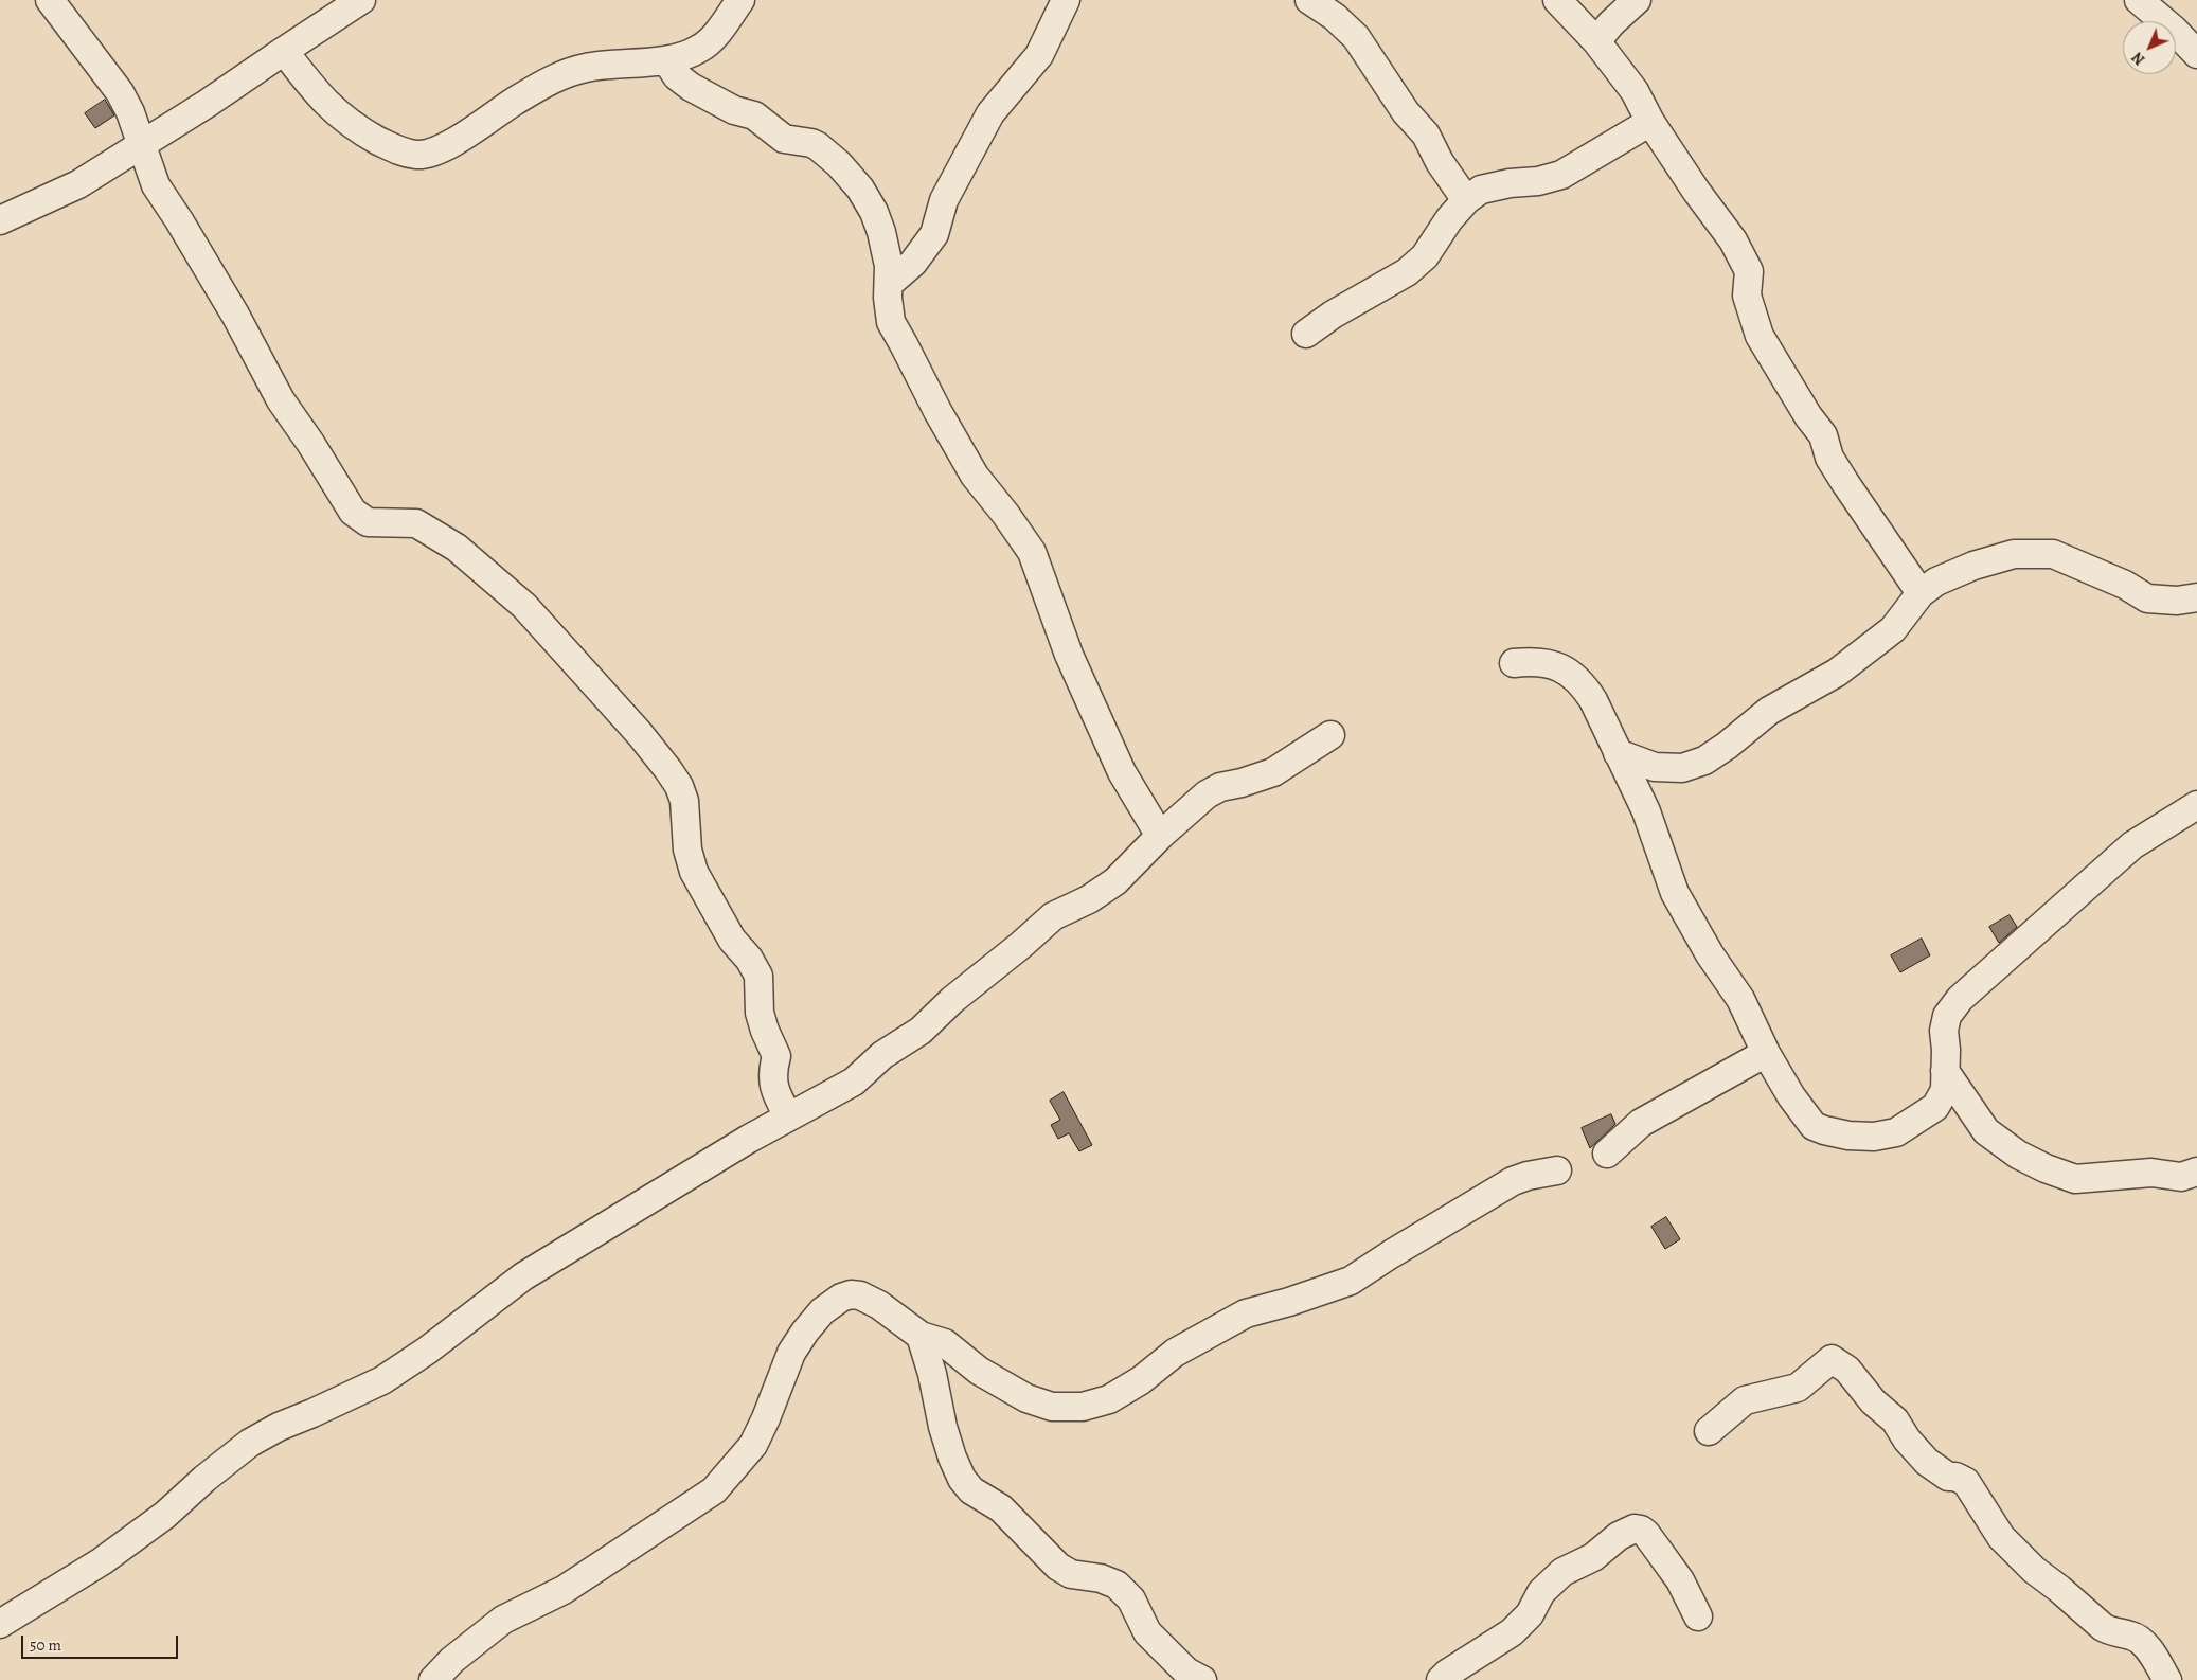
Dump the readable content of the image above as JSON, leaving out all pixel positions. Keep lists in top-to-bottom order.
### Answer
{
  "scale_bar": "50 m",
  "north": "bottom left"
}
